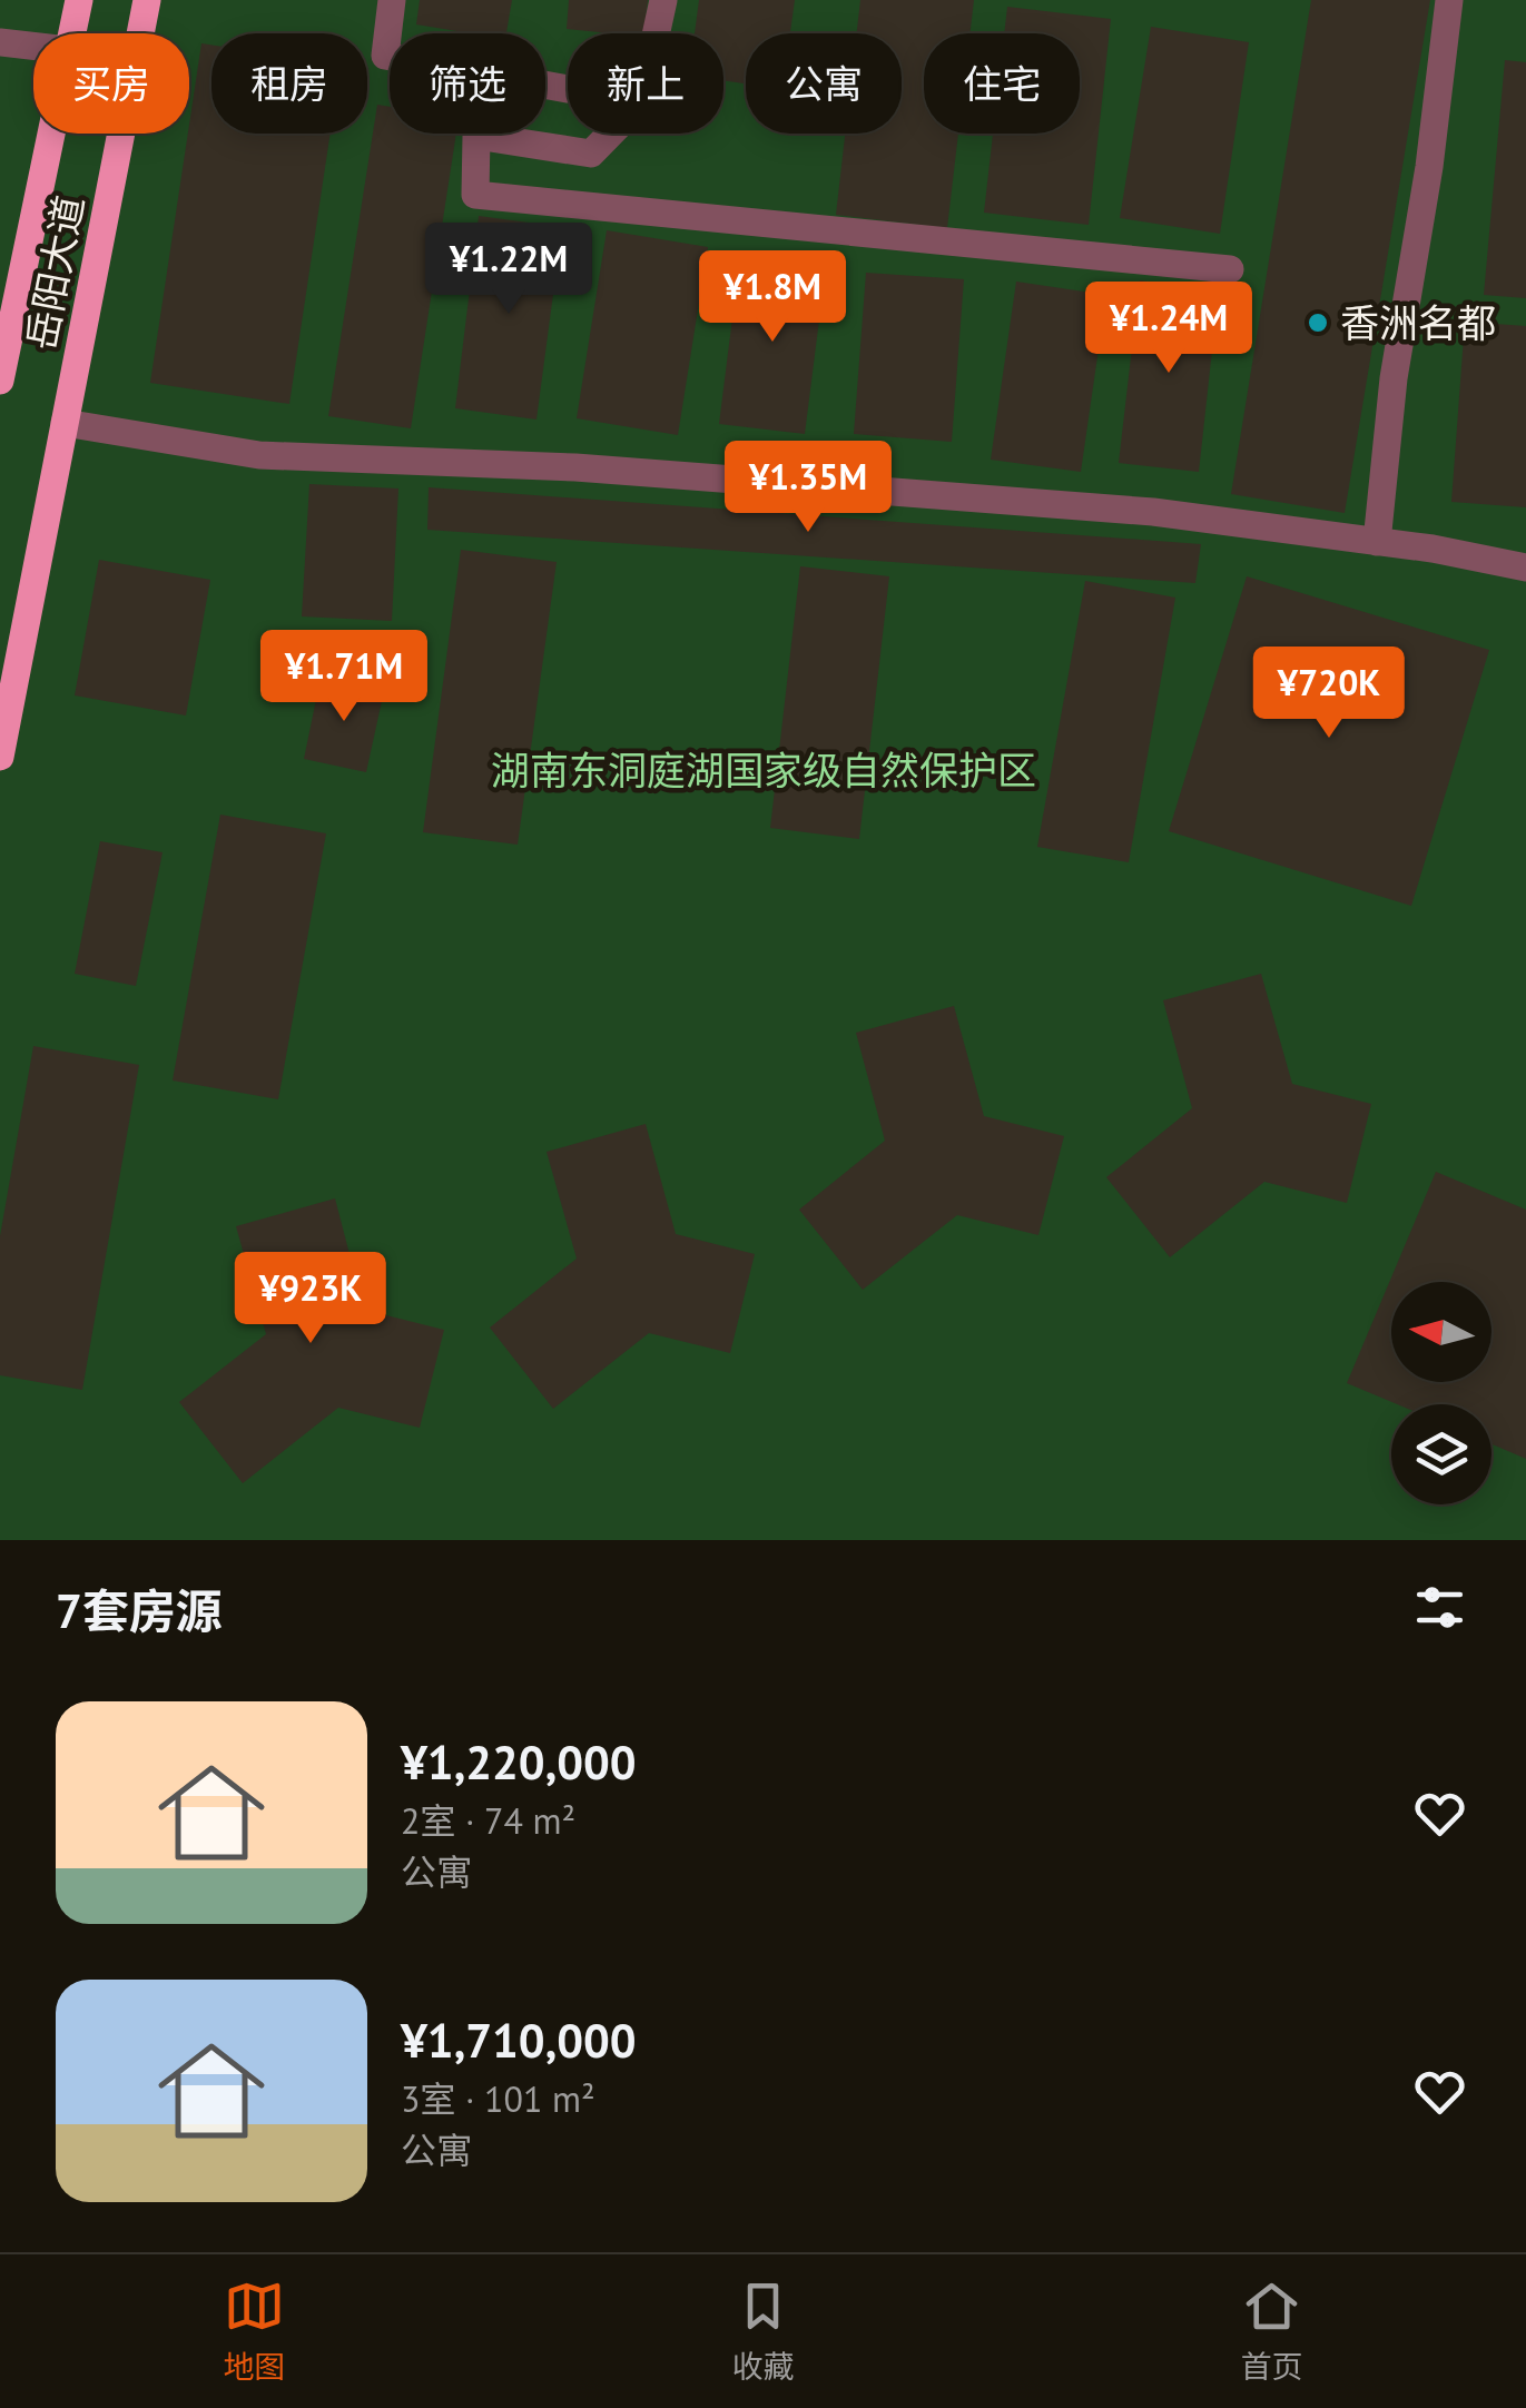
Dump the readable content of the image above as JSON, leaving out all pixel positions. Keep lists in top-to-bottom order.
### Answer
{
  "streets": {
    "main road": ["岳阳大道"]
  },
  "parks": ["湖南东洞庭湖国家级自然保护区"],
  "places": ["香洲名都"],
  "north": "left",
  "page": {
    "chip": [
      "买房",
      "租房",
      "筛选",
      "新上",
      "公寓",
      "住宅"
    ],
    "price": [
      "¥1.22M",
      "¥1.8M",
      "¥1.24M",
      "¥1.35M",
      "¥1.71M",
      "¥720K",
      "¥923K"
    ],
    "heading": "7套房源",
    "list": [
      {
        "name": "¥1,220,000",
        "note": "2室 · 74 m² · 公寓"
      },
      {
        "name": "¥1,710,000",
        "note": "3室 · 101 m² · 公寓"
      }
    ],
    "tabs": ["地图", "收藏", "首页"]
  }
}
